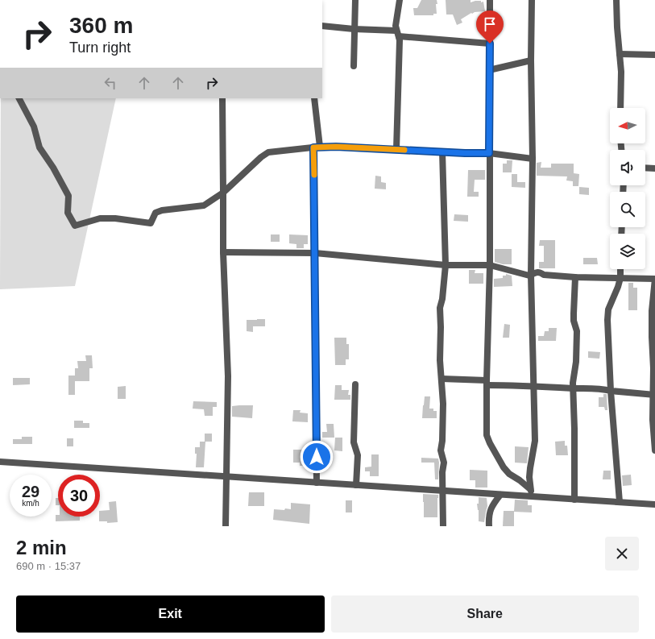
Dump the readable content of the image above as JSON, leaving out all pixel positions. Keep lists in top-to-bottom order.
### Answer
{
  "north": "left",
  "page": {
    "turn": ["360 m", "Turn right"],
    "speed": "29 km/h",
    "limit": "30",
    "heading": ["2 min", "690 m · 15:37"],
    "buttons": ["Exit", "Share"]
  }
}
